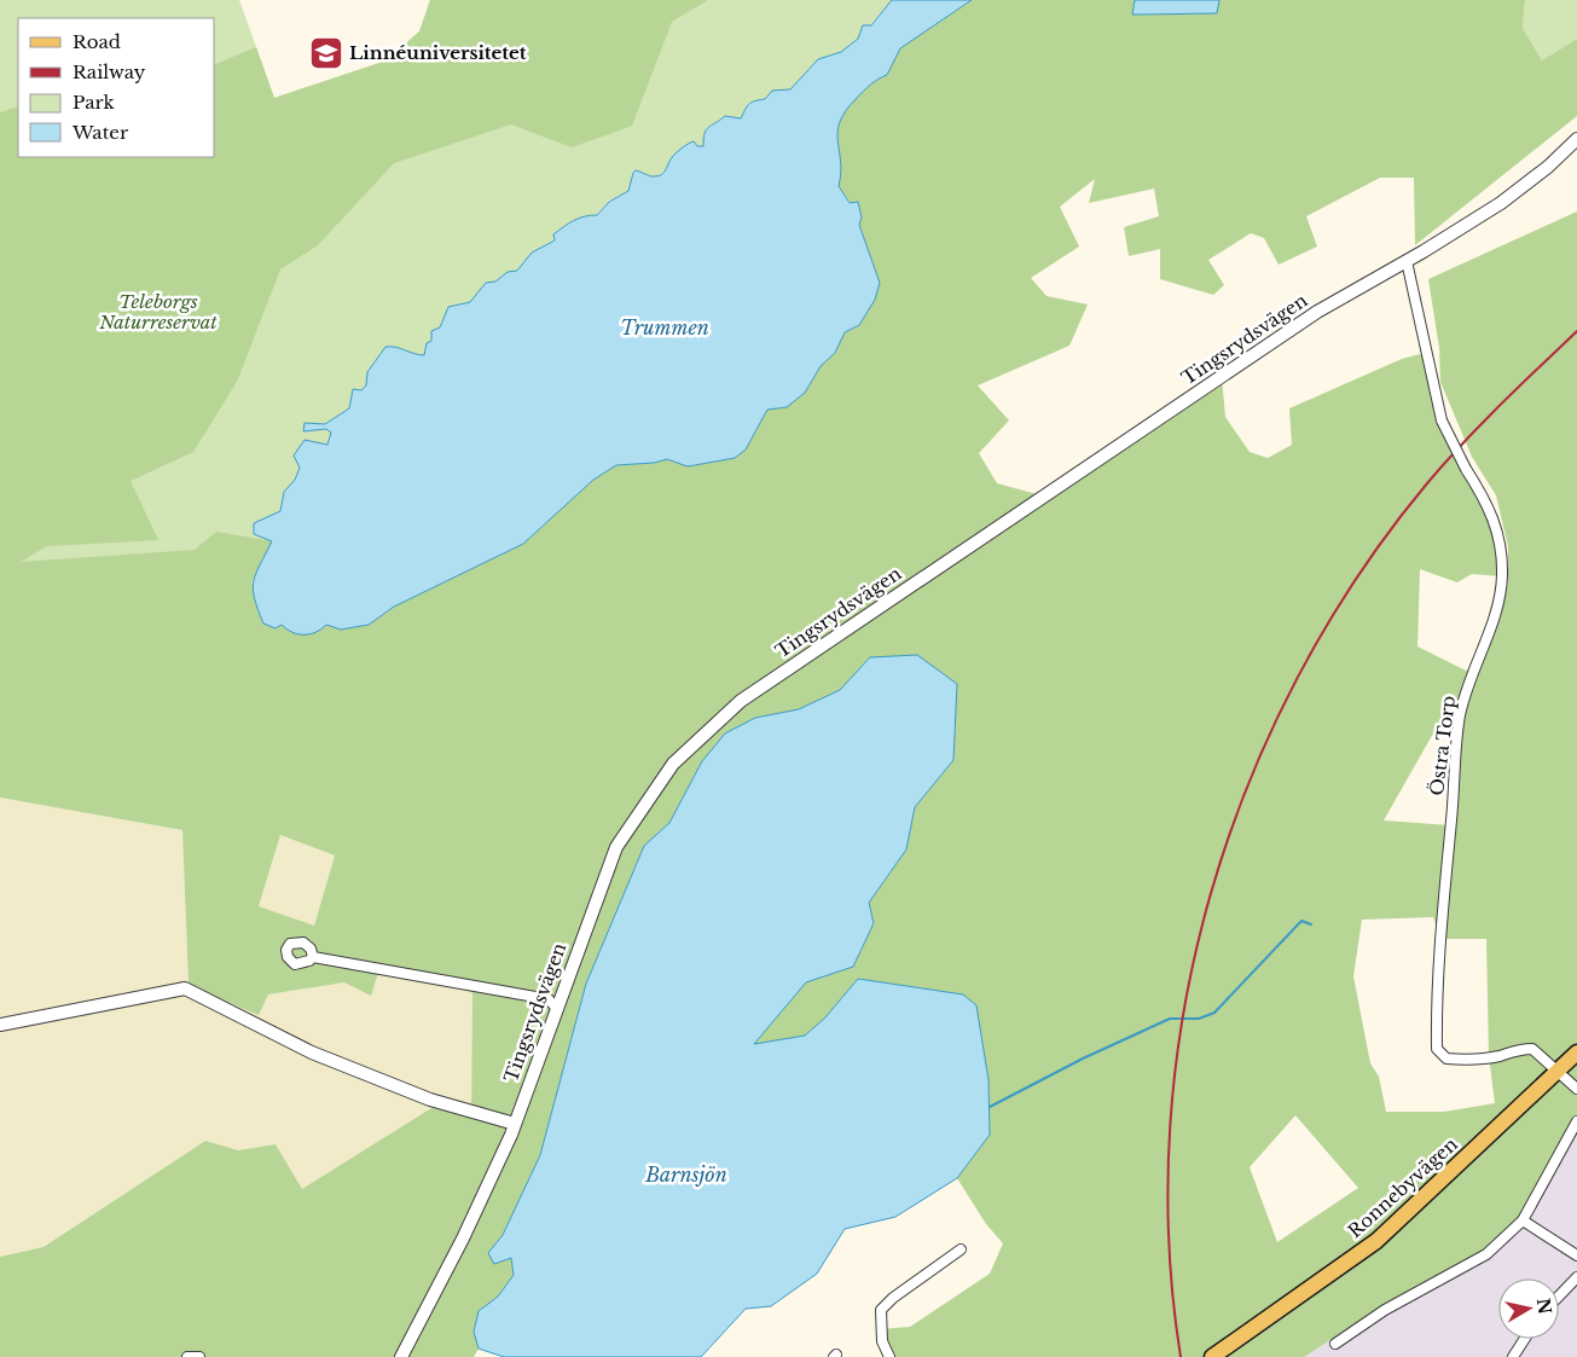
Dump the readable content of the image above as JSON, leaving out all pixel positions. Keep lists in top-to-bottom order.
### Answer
{
  "streets": {
    "main road": ["Ronnebyvägen"],
    "street": ["Tingsrydsvägen", "Östra Torp"]
  },
  "crossings": [
    ["Tingsrydsvägen", "Östra Torp"],
    ["Östra Torp", "Ronnebyvägen"]
  ],
  "water": ["Trummen", "Barnsjön"],
  "parks": ["Teleborgs Naturreservat"],
  "places": {
    "school or university": ["Linnéuniversitetet"]
  },
  "legend": [
    "Road",
    "Railway",
    "Park",
    "Water"
  ],
  "north": "right"
}
